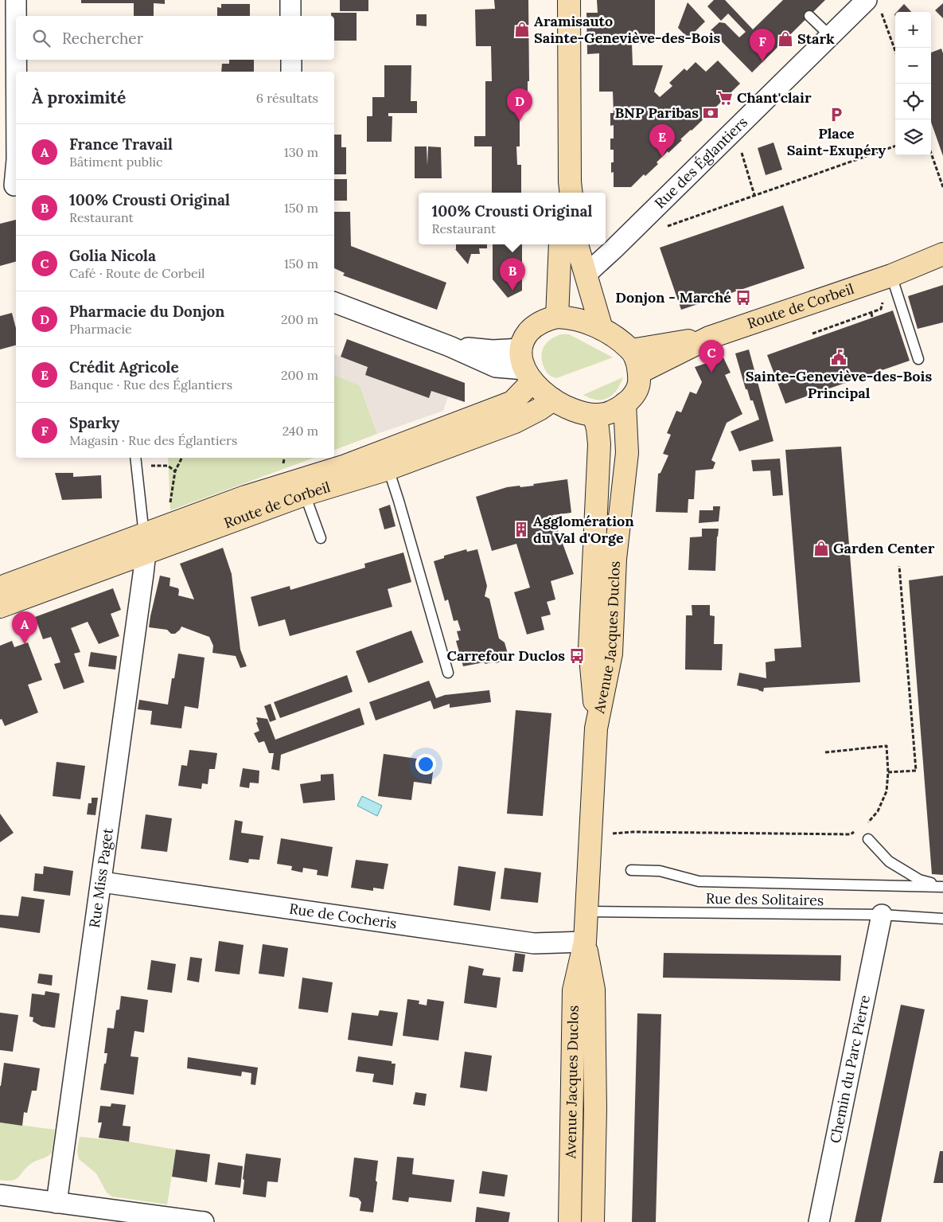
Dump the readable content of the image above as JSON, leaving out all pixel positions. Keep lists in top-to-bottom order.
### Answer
{
  "streets": {
    "main road": ["Route de Corbeil", "Avenue Jacques Duclos"],
    "street": [
      "Rue des Églantiers",
      "Rue Miss Paget",
      "Rue de Cocheris",
      "Chemin du Parc Pierre"
    ],
    "lane": ["Rue des Solitaires"]
  },
  "crossings": [
    ["Route de Corbeil", "Avenue Jacques Duclos"],
    ["Route de Corbeil", "Rue Miss Paget"],
    ["Avenue Jacques Duclos", "Rue des Solitaires"],
    ["Avenue Jacques Duclos", "Rue de Cocheris"],
    ["Rue Miss Paget", "Rue de Cocheris"],
    ["Rue des Solitaires", "Chemin du Parc Pierre"]
  ],
  "places": {
    "shop": ["Aramisauto Sainte-Geneviève-des-Bois", "Stark", "Garden Center"],
    "supermarket": ["Chant'clair"],
    "bank": ["BNP Paribas"],
    "parking": ["Place Saint-Exupéry"],
    "bus stop": ["Donjon - Marché", "Carrefour Duclos"],
    "public building": ["Sainte-Geneviève-des-Bois Principal"],
    "building": ["Agglomération du Val d'Orge"]
  },
  "page": {
    "map_buttons": ["+", "−"],
    "search": "Rechercher",
    "pins": [
      "F",
      "D",
      "E",
      "B",
      "C",
      "A"
    ],
    "heading": ["À proximité", "6 résultats"],
    "list": [
      {
        "mark": "A",
        "name": "France Travail",
        "note": "Bâtiment public",
        "value": "130 m"
      },
      {
        "mark": "B",
        "name": "100% Crousti Original",
        "note": "Restaurant",
        "value": "150 m"
      },
      {
        "mark": "C",
        "name": "Golia Nicola",
        "note": "Café · Route de Corbeil",
        "value": "150 m"
      },
      {
        "mark": "D",
        "name": "Pharmacie du Donjon",
        "note": "Pharmacie",
        "value": "200 m"
      },
      {
        "mark": "E",
        "name": "Crédit Agricole",
        "note": "Banque · Rue des Églantiers",
        "value": "200 m"
      },
      {
        "mark": "F",
        "name": "Sparky",
        "note": "Magasin · Rue des Églantiers",
        "value": "240 m"
      }
    ],
    "popup": ["100% Crousti Original", "Restaurant"]
  }
}
